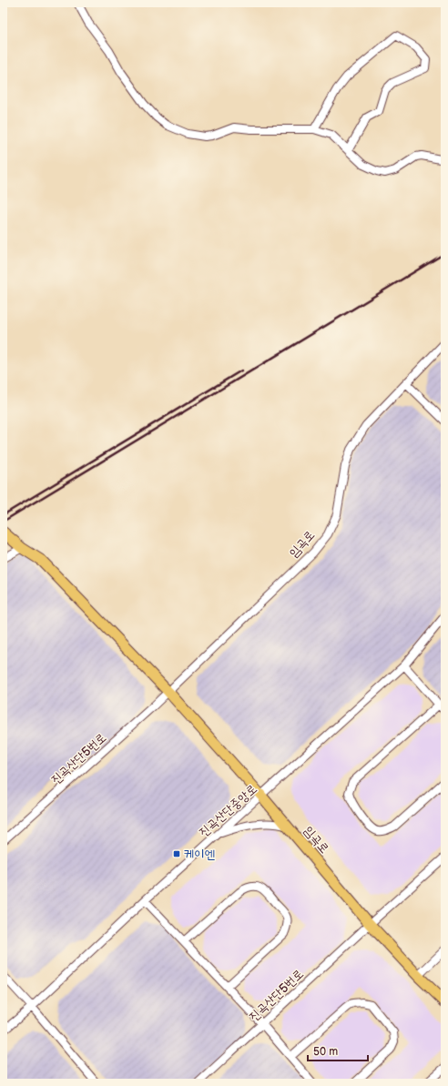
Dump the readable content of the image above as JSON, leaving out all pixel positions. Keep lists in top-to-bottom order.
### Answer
{
  "streets": {
    "main road": ["임곡로"],
    "street": ["진곡산단5번로", "진곡산단중앙로"]
  },
  "crossings": [
    ["임곡로", "진곡산단5번로"],
    ["임곡로", "진곡산단중앙로"]
  ],
  "places": {
    "transit": ["케이엔"]
  },
  "scale_bar": "50 m"
}
